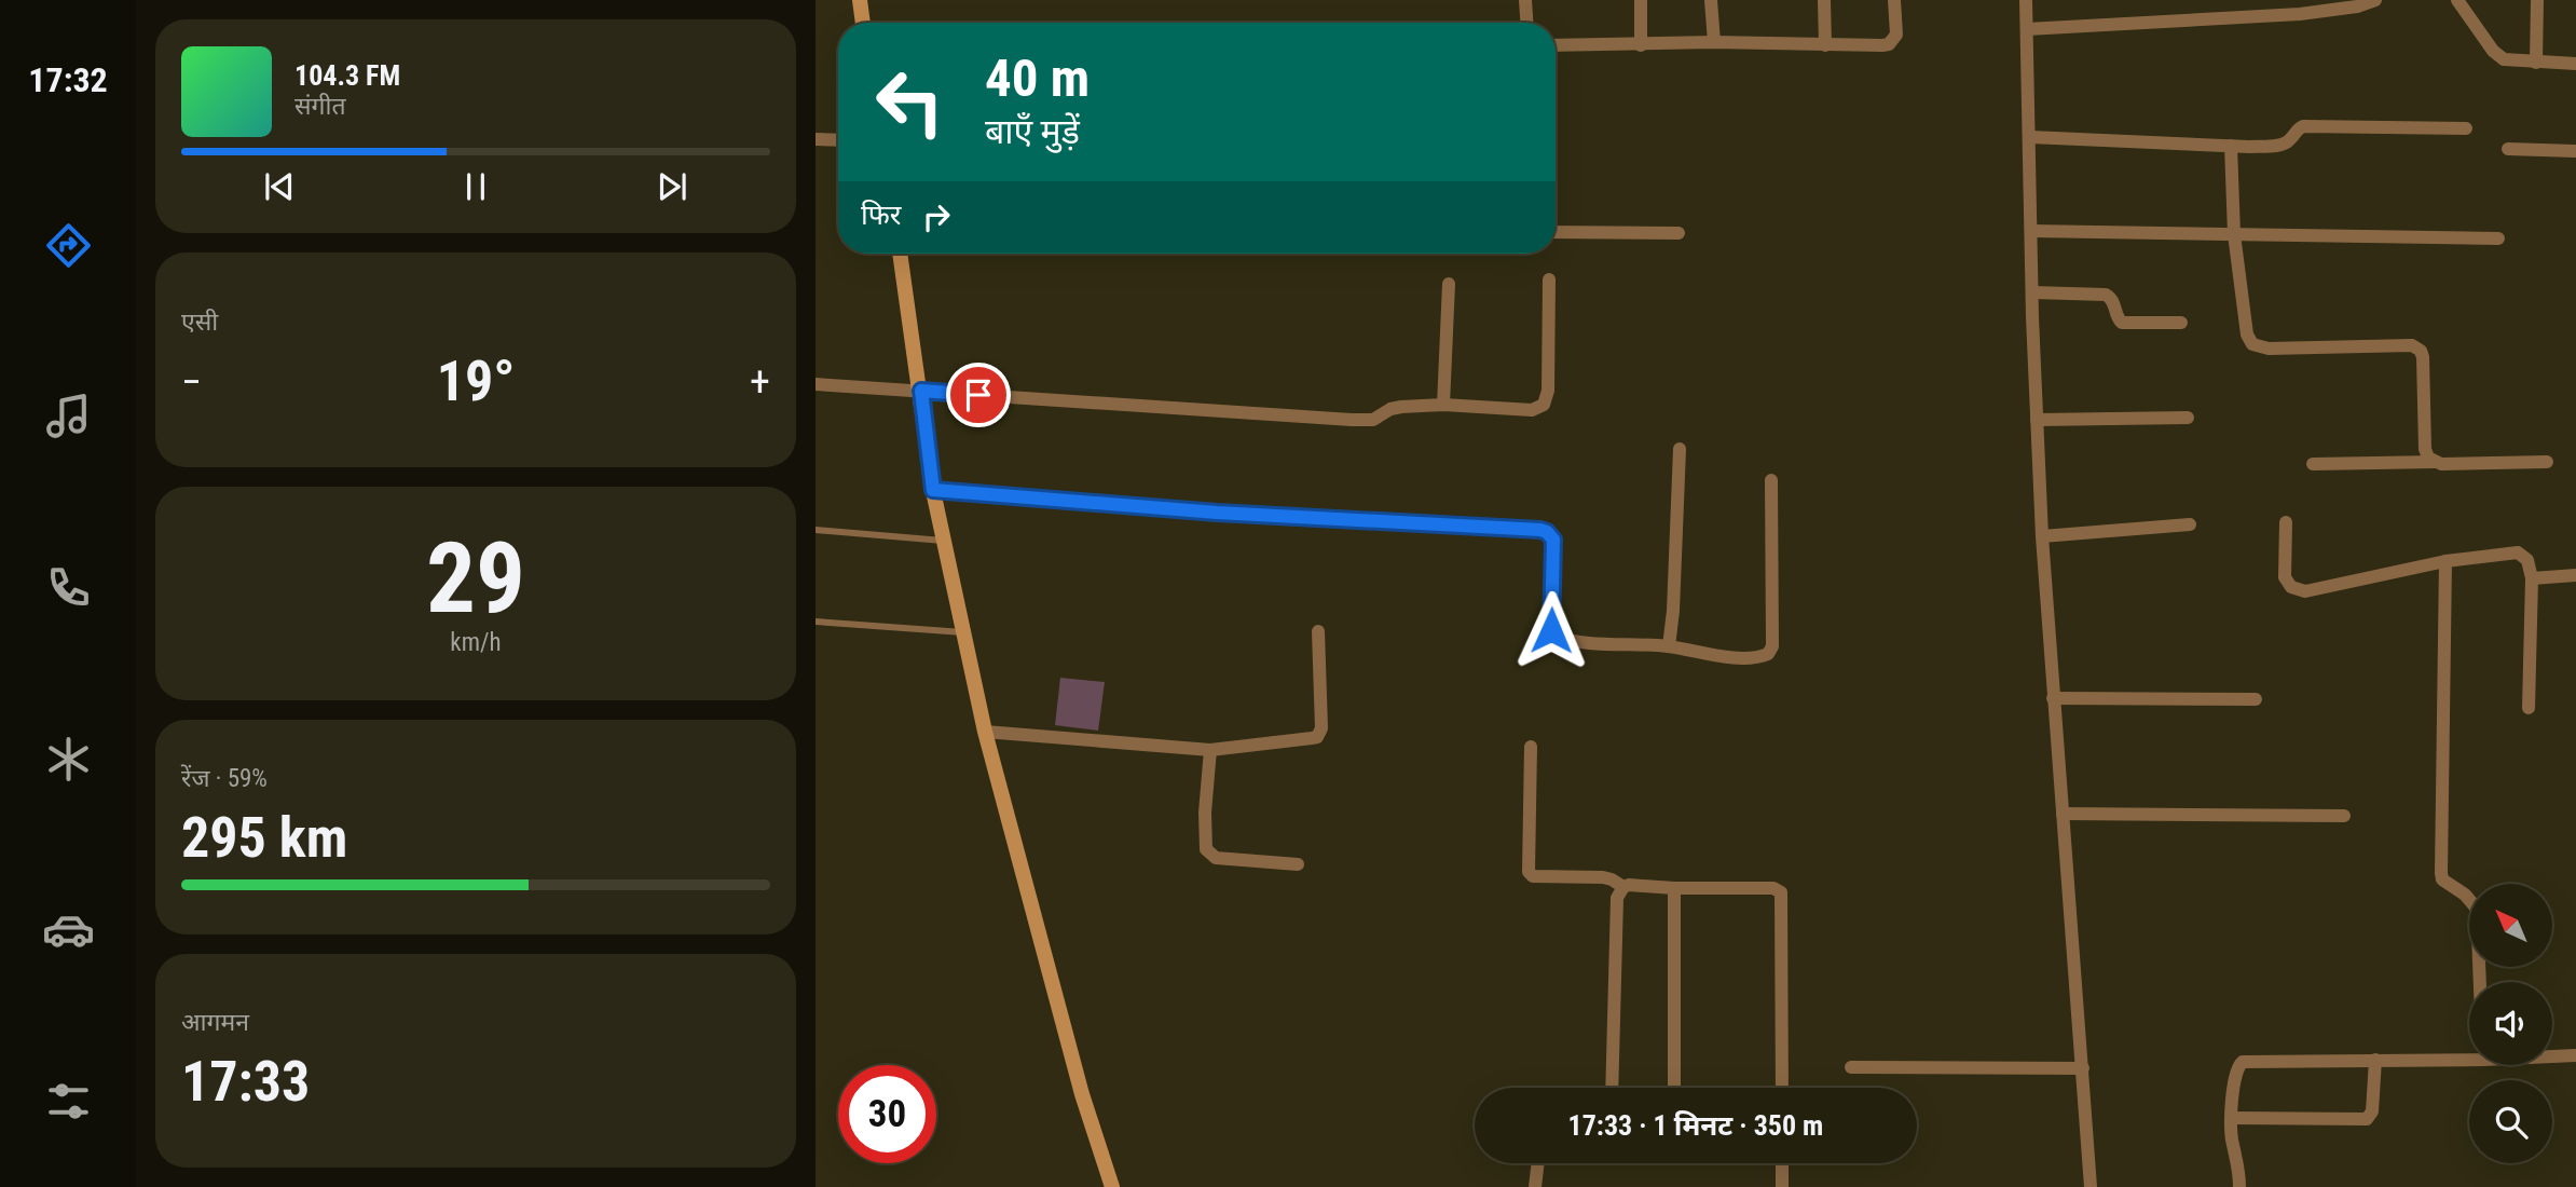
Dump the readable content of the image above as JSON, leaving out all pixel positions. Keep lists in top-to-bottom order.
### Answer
{
  "north": "top left",
  "page": {
    "tabs": "17:32",
    "turn": ["40 m", "बाएँ मुड़ें"],
    "song": ["104.3 FM", "संगीत"],
    "then": "फिर",
    "tile": [
      "एसी",
      ["29", "km/h"],
      ["रेंज · 59%", "295 km"],
      ["आगमन", "17:33"]
    ],
    "heat": ["−", "19°", "+"],
    "limit": "30",
    "trip": "17:33 · 1 मिनट · 350 m"
  }
}
